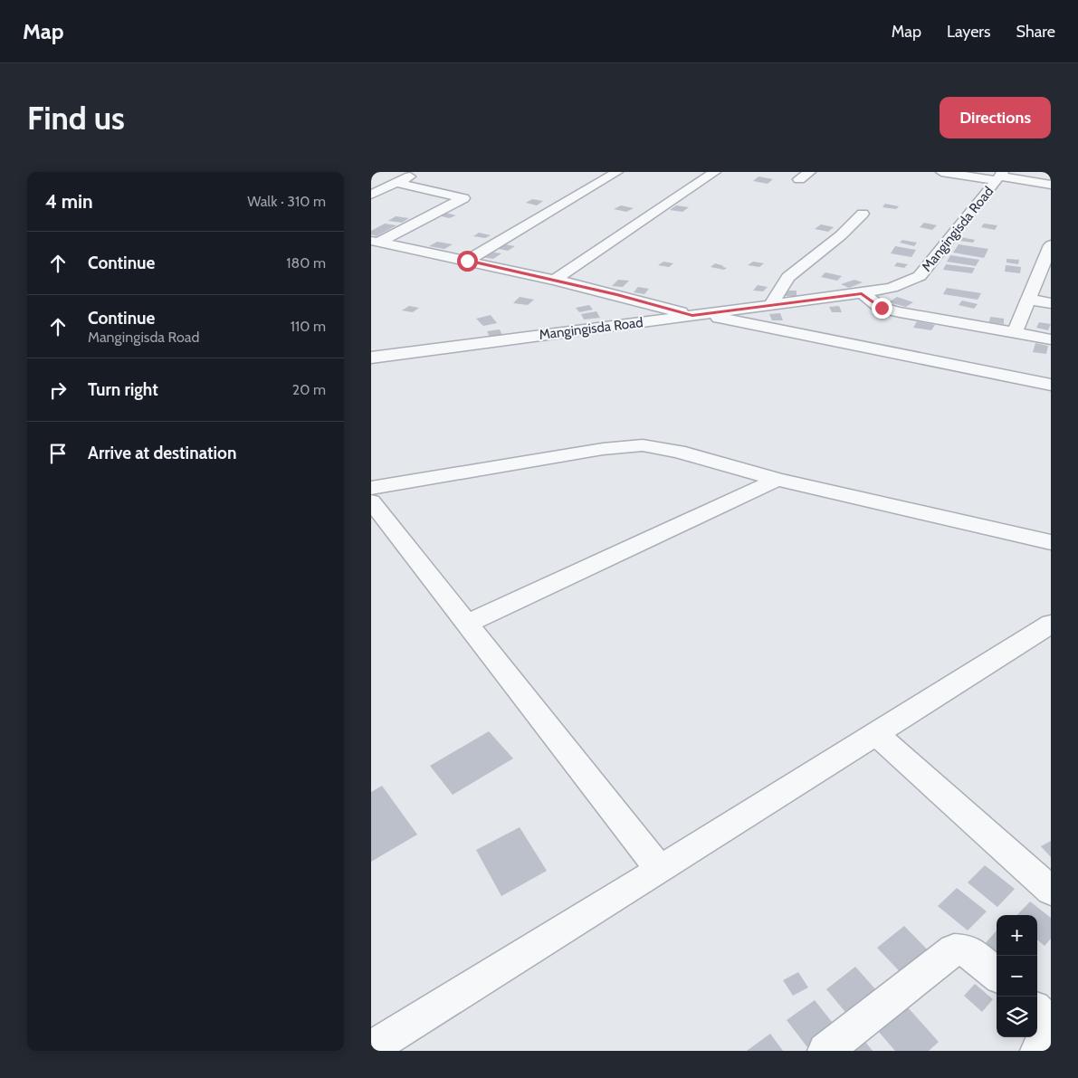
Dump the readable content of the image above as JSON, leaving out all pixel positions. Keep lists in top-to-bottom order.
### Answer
{
  "streets": {
    "street": ["Mangingisda Road"]
  },
  "page": {
    "header": "Map",
    "nav": ["Map", "Layers", "Share"],
    "buttons": "Directions",
    "title": "Find us",
    "heading": ["4 min", "Walk · 310 m"],
    "list": [
      ["Continue", "180 m"],
      ["Continue", "Mangingisda Road", "110 m"],
      ["Turn right", "20 m"],
      "Arrive at destination"
    ],
    "map_buttons": ["+", "−"]
  }
}
